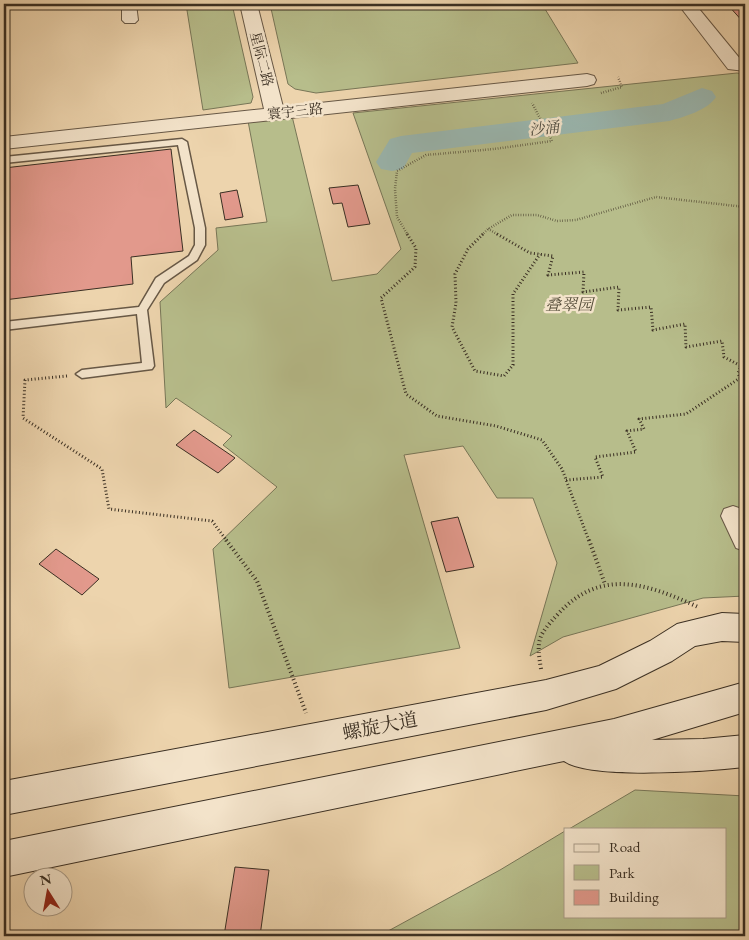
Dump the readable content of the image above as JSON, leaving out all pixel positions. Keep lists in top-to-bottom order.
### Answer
{
  "streets": {
    "main road": ["星际二路", "寰宇三路", "螺旋大道"]
  },
  "crossings": [
    ["星际二路", "寰宇三路"]
  ],
  "water": ["沙涌"],
  "parks": ["叠翠园"],
  "legend": ["Road", "Park", "Building"],
  "north": "top"
}
